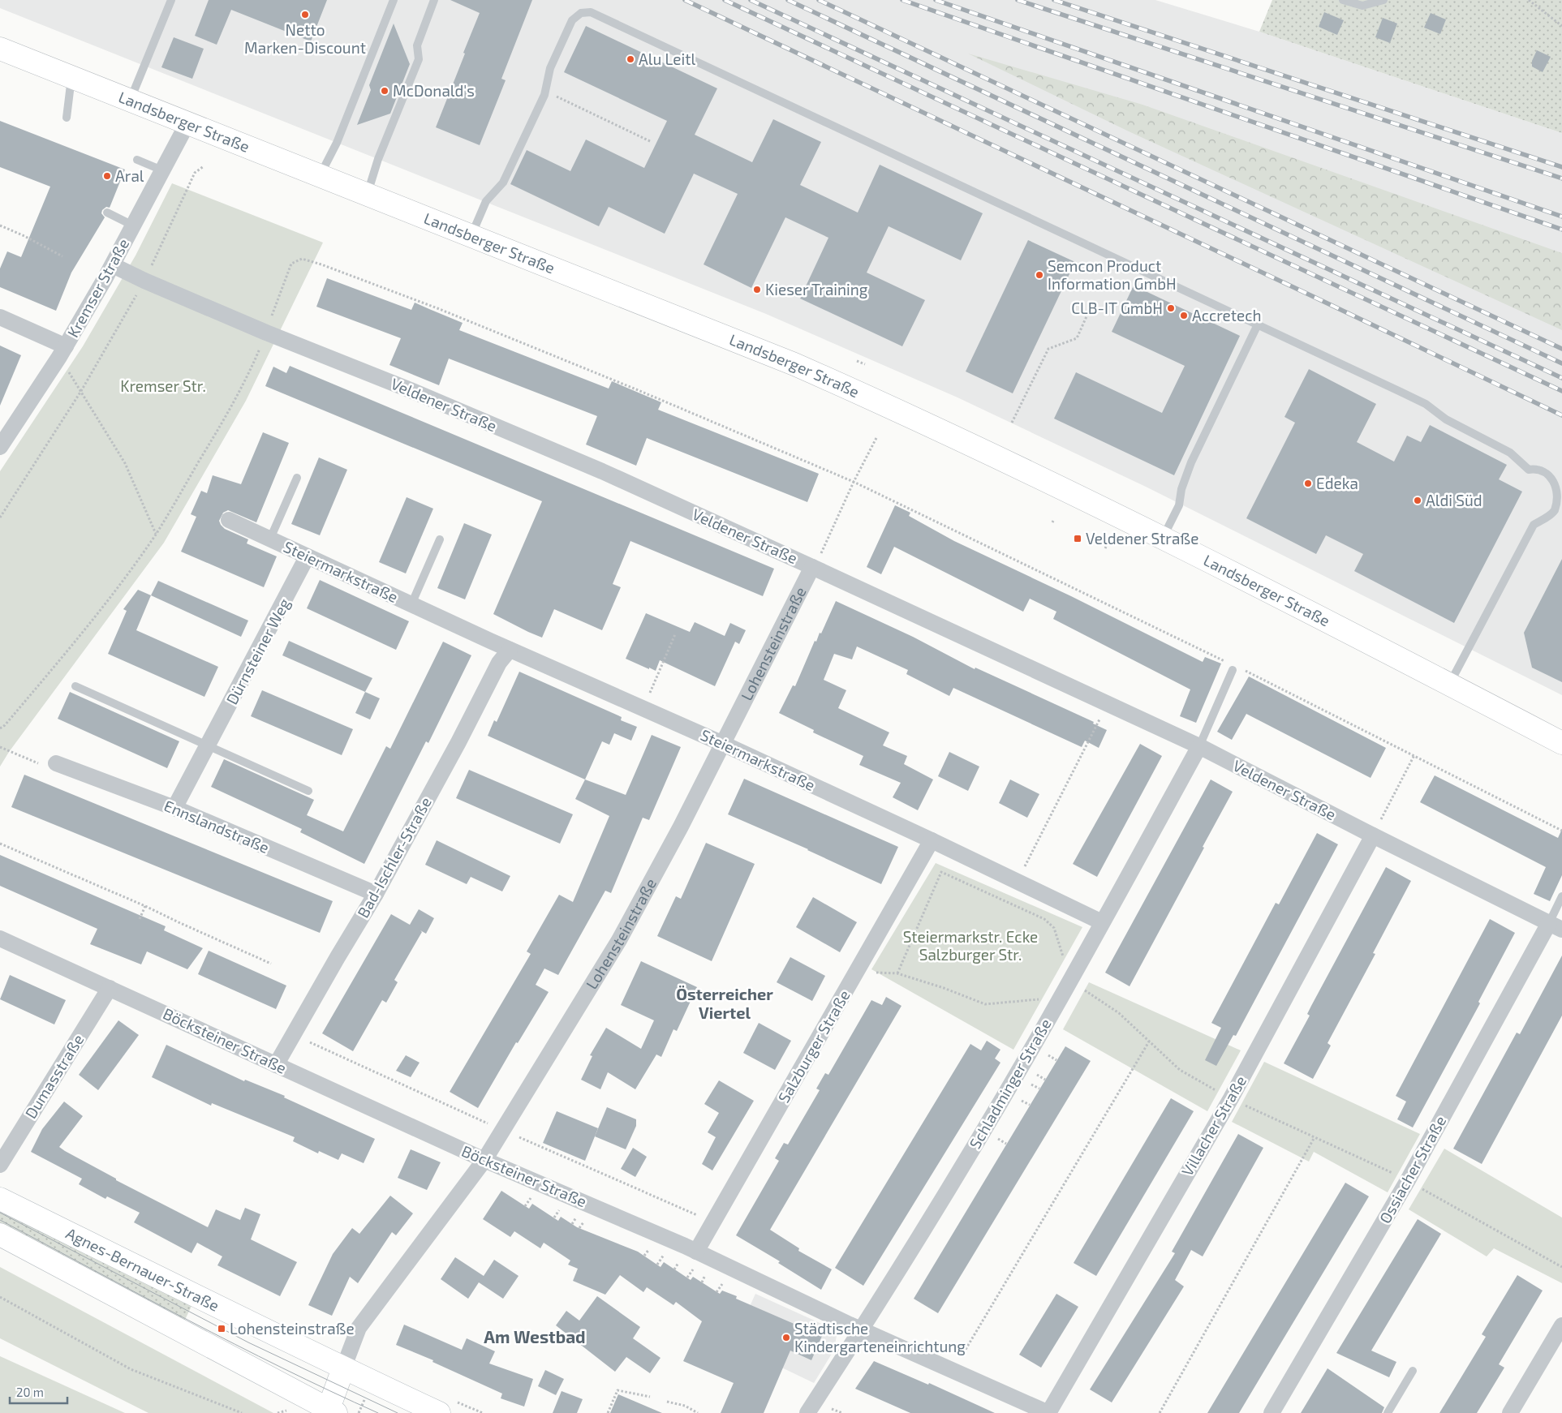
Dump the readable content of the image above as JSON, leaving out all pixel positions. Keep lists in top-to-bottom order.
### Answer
{
  "streets": {
    "main road": ["Landsberger Straße", "Lohensteinstraße", "Agnes-Bernauer-Straße"],
    "street": [
      "Kremser Straße",
      "Veldener Straße",
      "Steiermarkstraße",
      "Dürnsteiner Weg",
      "Ennslandstraße",
      "Bad-Ischler-Straße",
      "Böcksteiner Straße",
      "Salzburger Straße",
      "Dumasstraße",
      "Schladminger Straße",
      "Villacher Straße",
      "Ossiacher Straße"
    ]
  },
  "crossings": [
    ["Landsberger Straße", "Kremser Straße"],
    ["Kremser Straße", "Veldener Straße"],
    ["Veldener Straße", "Lohensteinstraße"],
    ["Veldener Straße", "Schladminger Straße"],
    ["Veldener Straße", "Villacher Straße"],
    ["Veldener Straße", "Ossiacher Straße"],
    ["Steiermarkstraße", "Lohensteinstraße"],
    ["Steiermarkstraße", "Dürnsteiner Weg"],
    ["Steiermarkstraße", "Bad-Ischler-Straße"],
    ["Steiermarkstraße", "Salzburger Straße"],
    ["Steiermarkstraße", "Schladminger Straße"],
    ["Lohensteinstraße", "Böcksteiner Straße"],
    ["Lohensteinstraße", "Agnes-Bernauer-Straße"],
    ["Dürnsteiner Weg", "Ennslandstraße"],
    ["Ennslandstraße", "Bad-Ischler-Straße"],
    ["Bad-Ischler-Straße", "Böcksteiner Straße"],
    ["Böcksteiner Straße", "Salzburger Straße"],
    ["Böcksteiner Straße", "Dumasstraße"],
    ["Böcksteiner Straße", "Schladminger Straße"],
    ["Böcksteiner Straße", "Villacher Straße"]
  ],
  "districts": ["Österreicher Viertel", "Am Westbad"],
  "parks": ["Kremser Str.", "Steiermarkstr. Ecke Salzburger Str."],
  "places": {
    "other": [
      "Netto Marken-Discount",
      "Alu Leitl",
      "McDonald's",
      "Aral",
      "Semcon Product Information GmbH",
      "Kieser Training",
      "CLB-IT GmbH",
      "Accretech",
      "Edeka",
      "Aldi Süd",
      "Städtische Kindergarteneinrichtung"
    ],
    "transit": ["Veldener Straße", "Lohensteinstraße"]
  },
  "scale_bar": "20 m"
}
